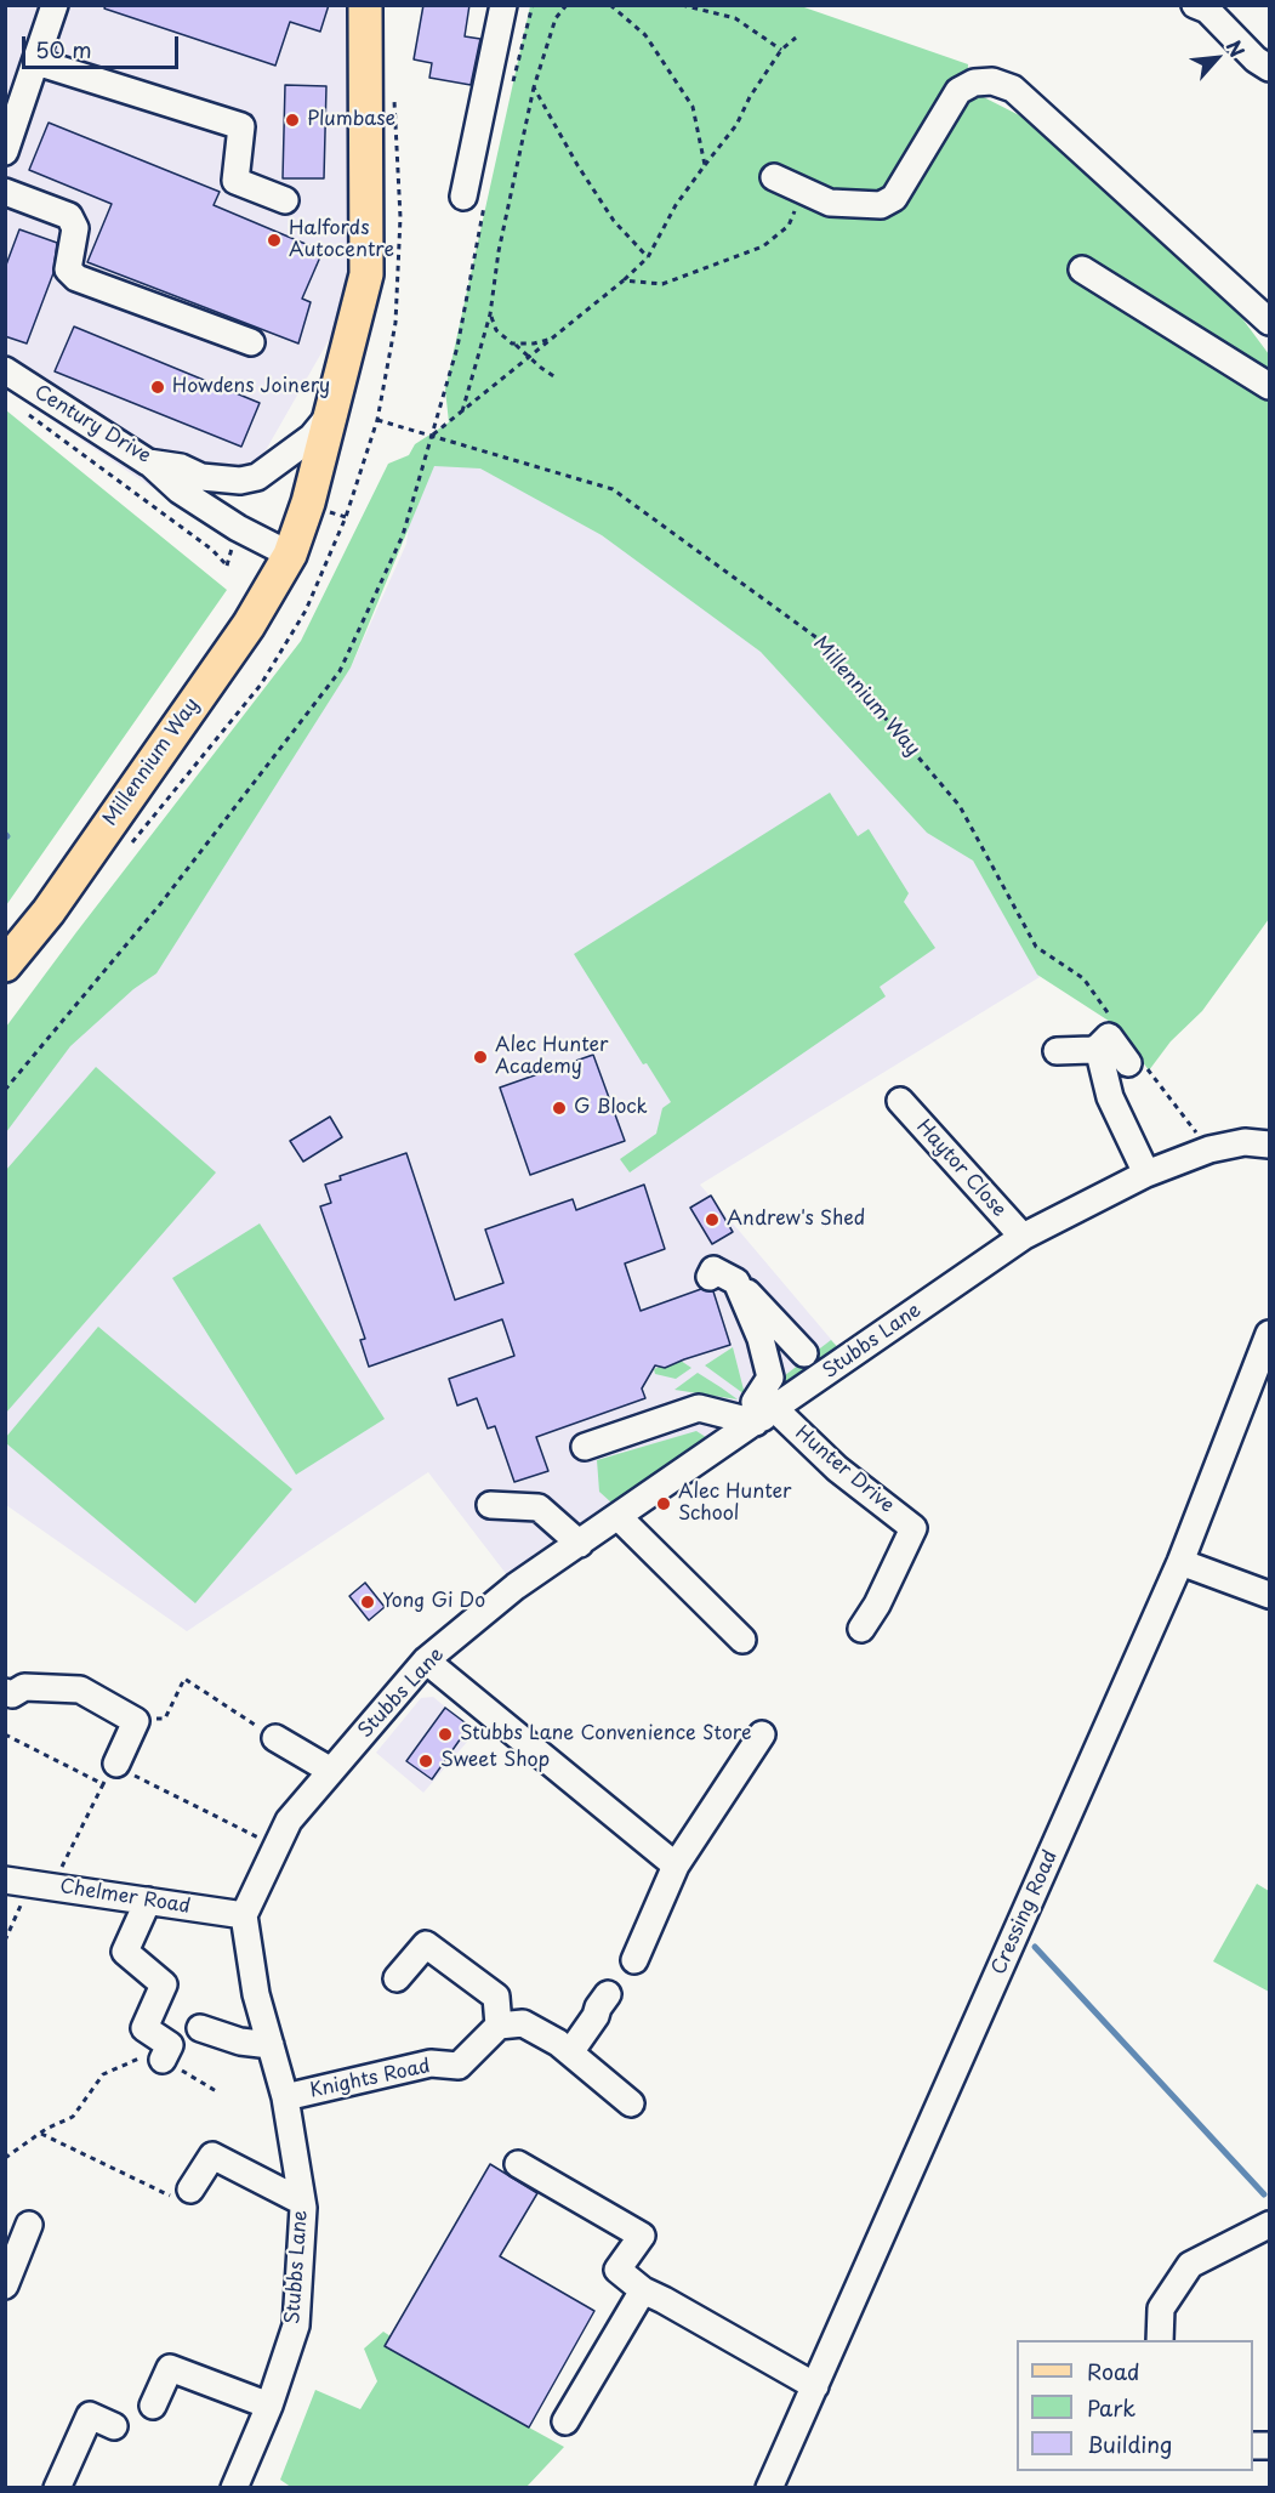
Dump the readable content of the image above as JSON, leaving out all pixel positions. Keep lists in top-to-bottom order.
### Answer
{
  "streets": {
    "main road": ["Millennium Way"],
    "street": [
      "Century Drive",
      "Haytor Close",
      "Stubbs Lane",
      "Hunter Drive",
      "Chelmer Road",
      "Cressing Road",
      "Knights Road"
    ]
  },
  "crossings": [
    ["Century Drive", "Millennium Way"],
    ["Haytor Close", "Stubbs Lane"],
    ["Stubbs Lane", "Hunter Drive"],
    ["Stubbs Lane", "Chelmer Road"],
    ["Stubbs Lane", "Knights Road"]
  ],
  "places": [
    "Plumbase",
    "Halfords Autocentre",
    "Howdens Joinery",
    "Alec Hunter Academy",
    "G Block",
    "Andrew's Shed",
    "Alec Hunter School",
    "Yong Gi Do",
    "Stubbs Lane Convenience Store",
    "Sweet Shop"
  ],
  "legend": ["Road", "Park", "Building"],
  "scale_bar": "50 m",
  "north": "top right"
}
